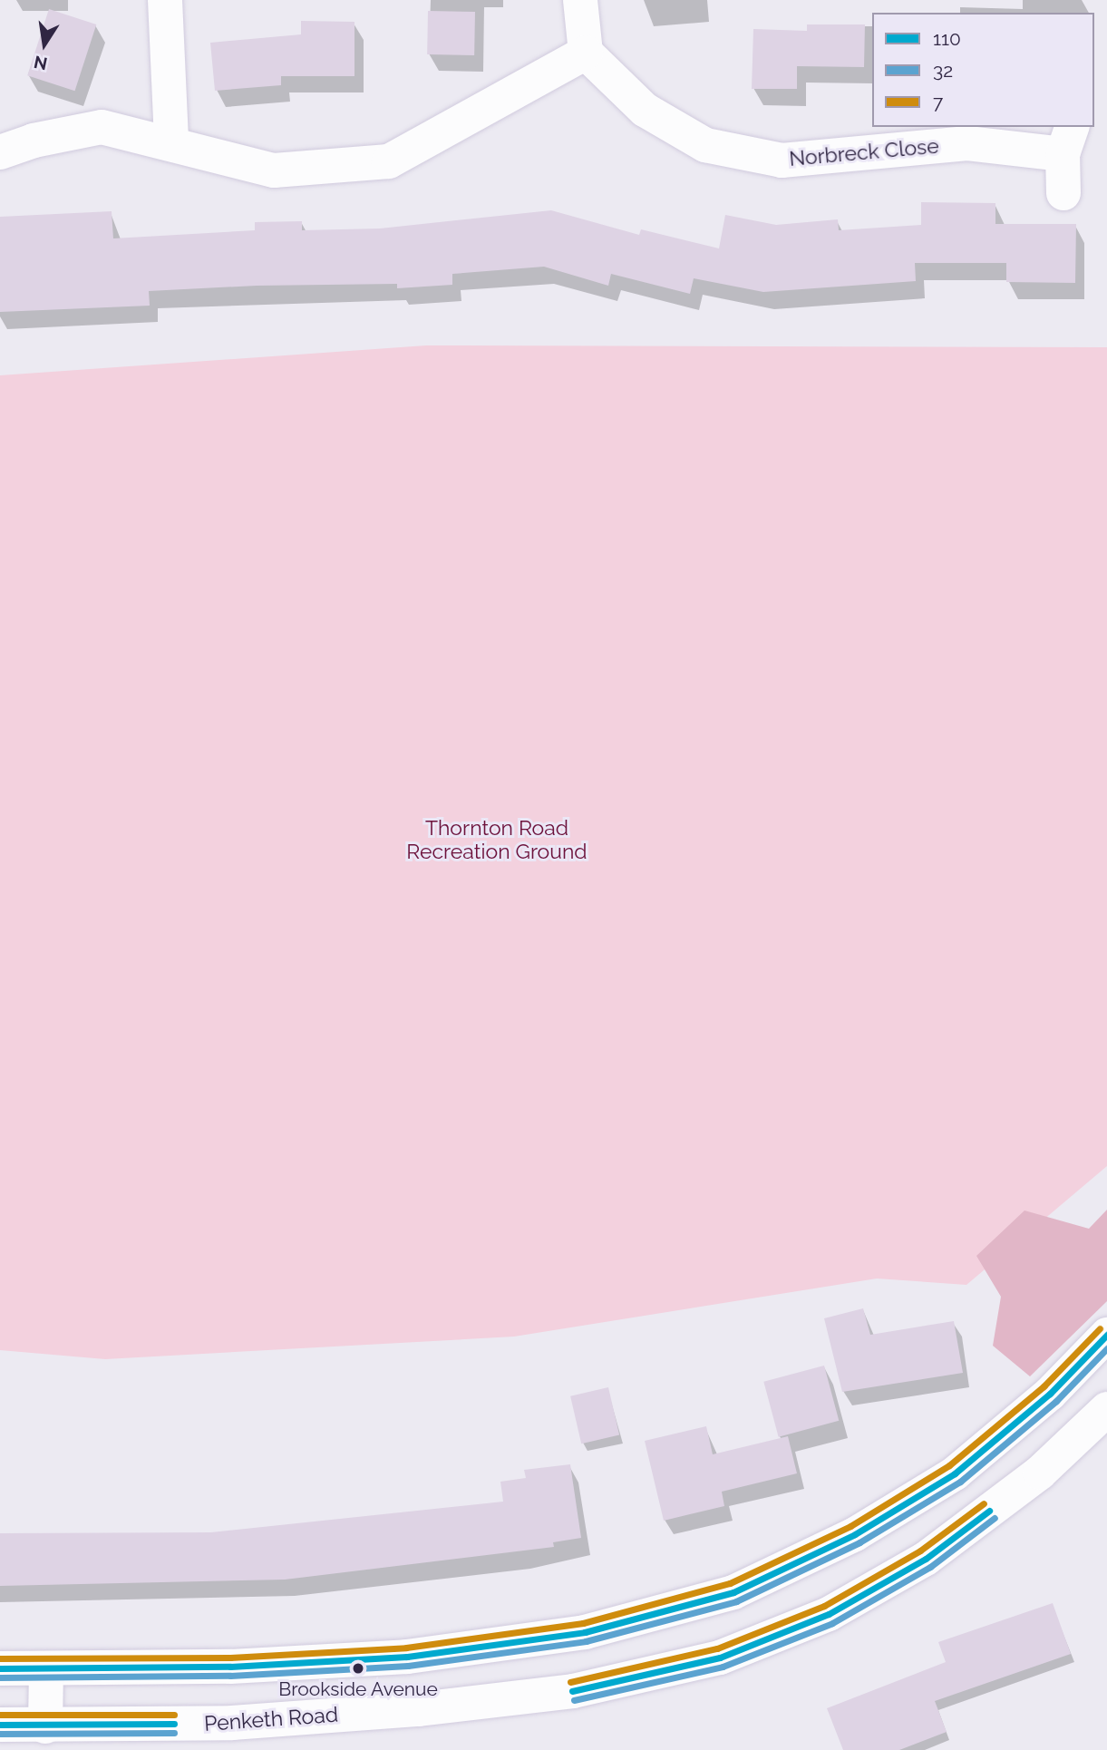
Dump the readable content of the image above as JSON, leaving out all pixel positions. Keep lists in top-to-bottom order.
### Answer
{
  "streets": {
    "main road": ["Norbreck Close", "Penketh Road"]
  },
  "parks": ["Thornton Road Recreation Ground"],
  "places": ["Brookside Avenue"],
  "lines": ["transit line 7", "transit line 110", "transit line 32"],
  "legend": ["110", "32", "7"],
  "north": "bottom"
}
